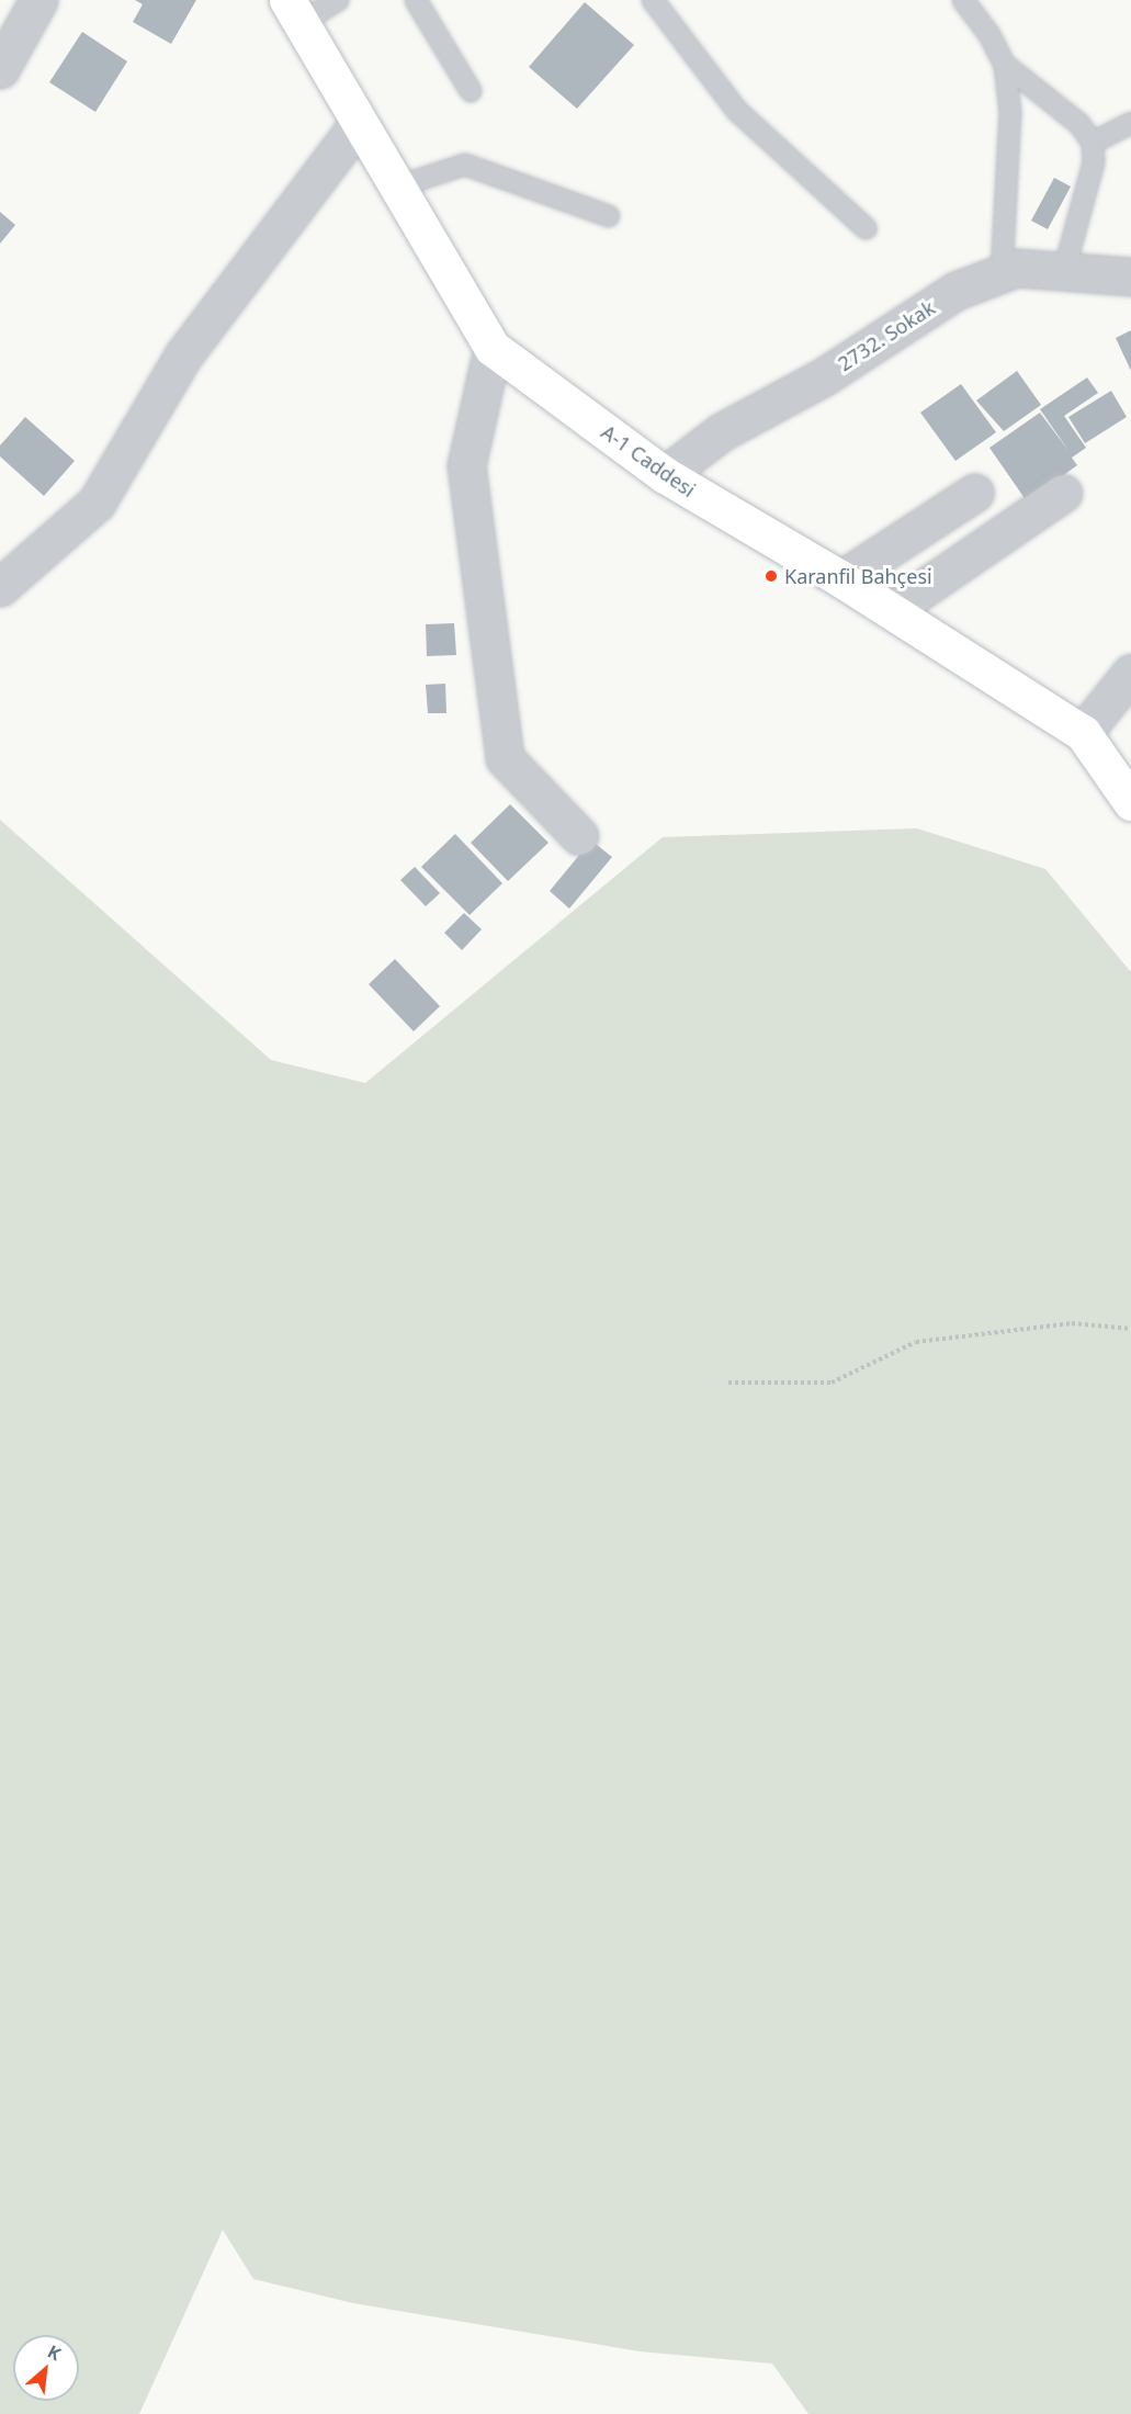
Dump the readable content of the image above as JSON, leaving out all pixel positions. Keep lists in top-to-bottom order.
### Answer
{
  "streets": {
    "main road": ["A-1 Caddesi"],
    "street": ["2732. Sokak"]
  },
  "crossings": [
    ["2732. Sokak", "A-1 Caddesi"]
  ],
  "places": ["Karanfil Bahçesi"],
  "north": "top right"
}
